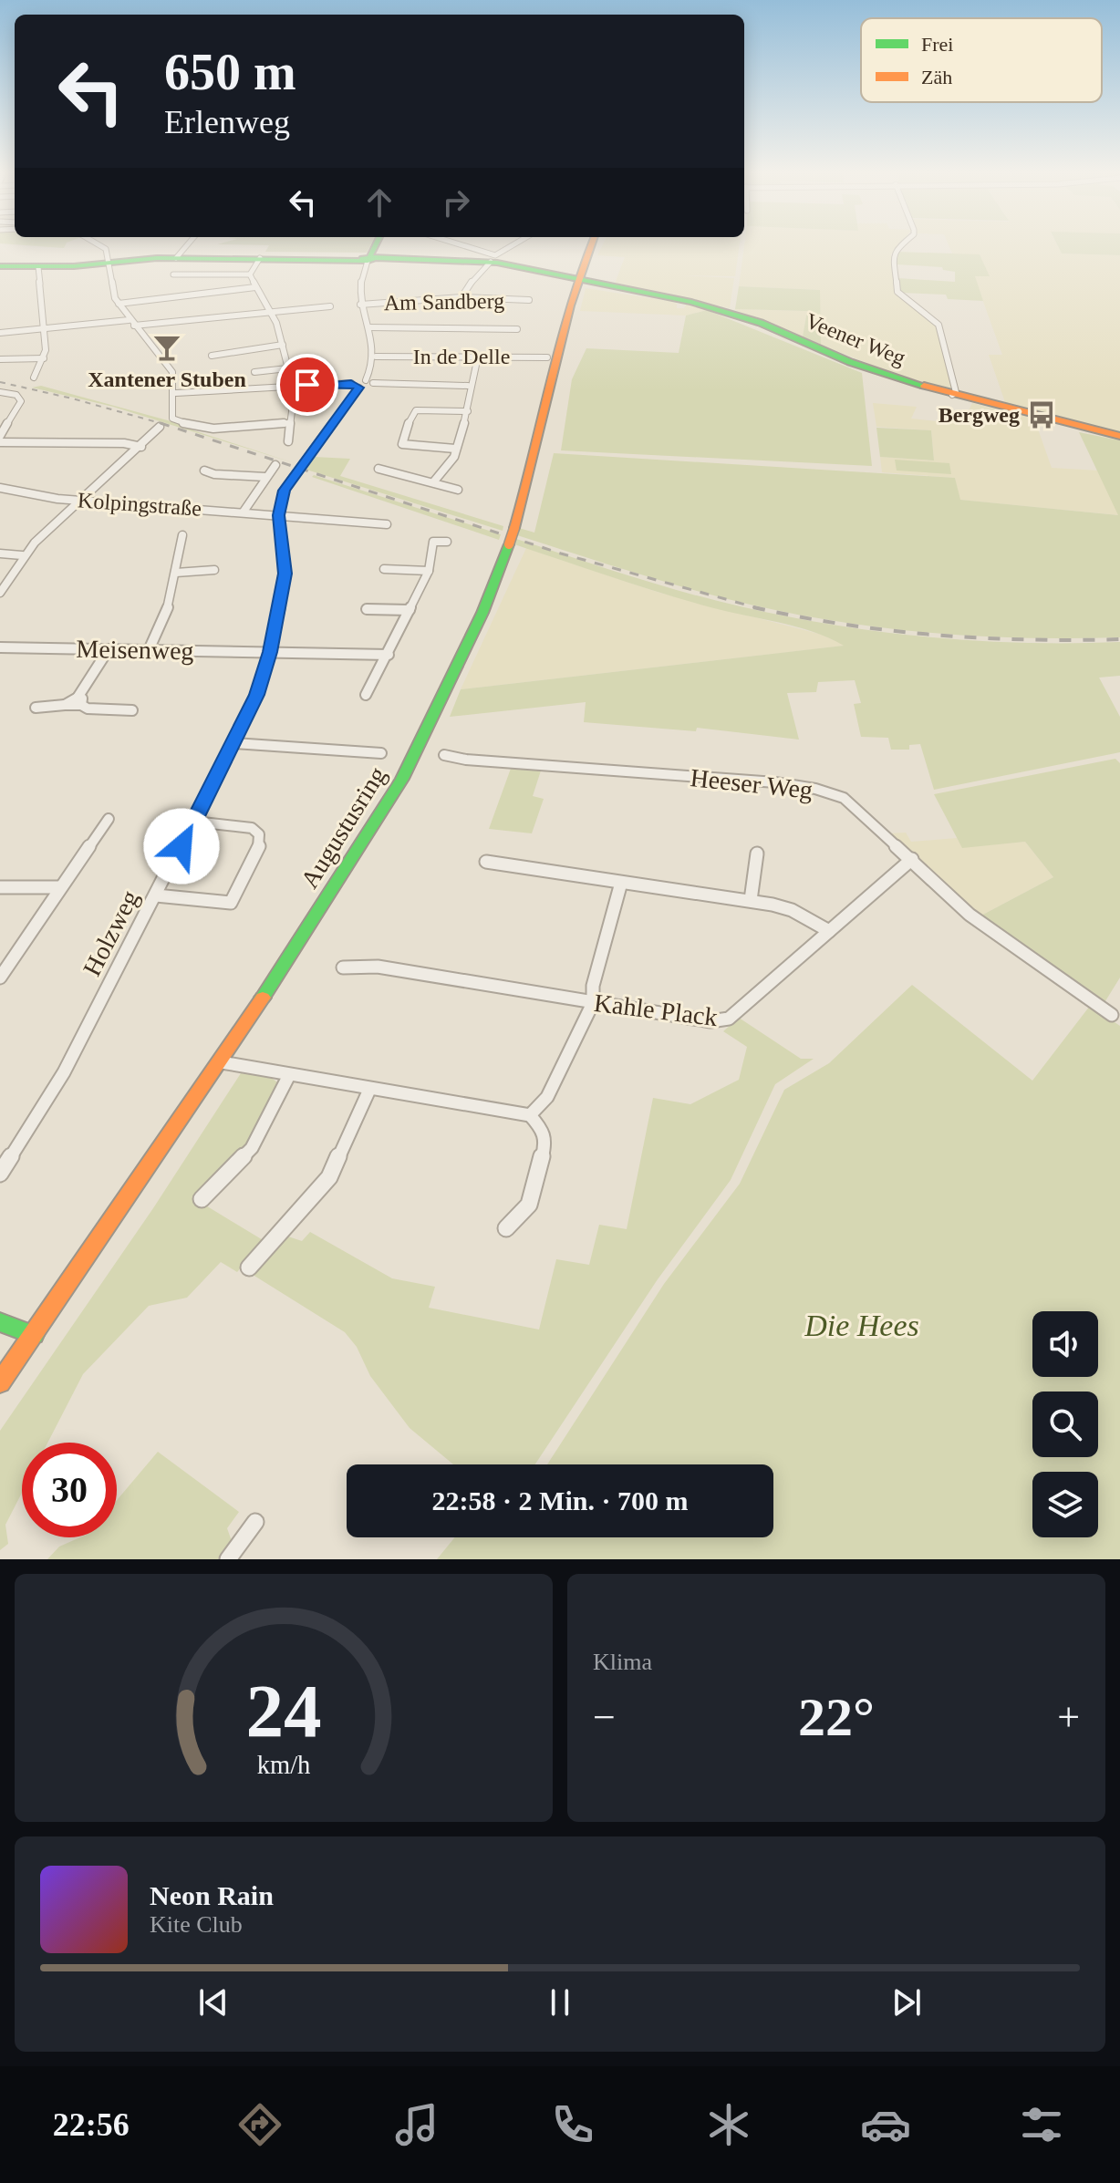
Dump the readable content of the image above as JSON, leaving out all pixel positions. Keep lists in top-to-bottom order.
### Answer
{
  "streets": {
    "main road": ["Veener Weg", "Augustusring"],
    "street": [
      "Am Sandberg",
      "In de Delle",
      "Kolpingstraße",
      "Meisenweg",
      "Heeser Weg",
      "Holzweg",
      "Kahle Plack"
    ]
  },
  "crossings": [
    ["Veener Weg", "Augustusring"],
    ["Kolpingstraße", "Holzweg"],
    ["Meisenweg", "Holzweg"],
    ["Heeser Weg", "Kahle Plack"]
  ],
  "parks": ["Die Hees"],
  "places": {
    "bar": ["Xantener Stuben"],
    "bus stop": ["Bergweg"]
  },
  "legend": ["Frei", "Zäh"],
  "page": {
    "turn": ["650 m", "Erlenweg"],
    "limit": "30",
    "trip": "22:58 · 2 Min. · 700 m",
    "tile": "Klima",
    "heat": ["−", "22°", "+"],
    "song": ["Neon Rain", "Kite Club"],
    "tabs": "22:56",
    "gauge": ["24", "km/h"]
  }
}
